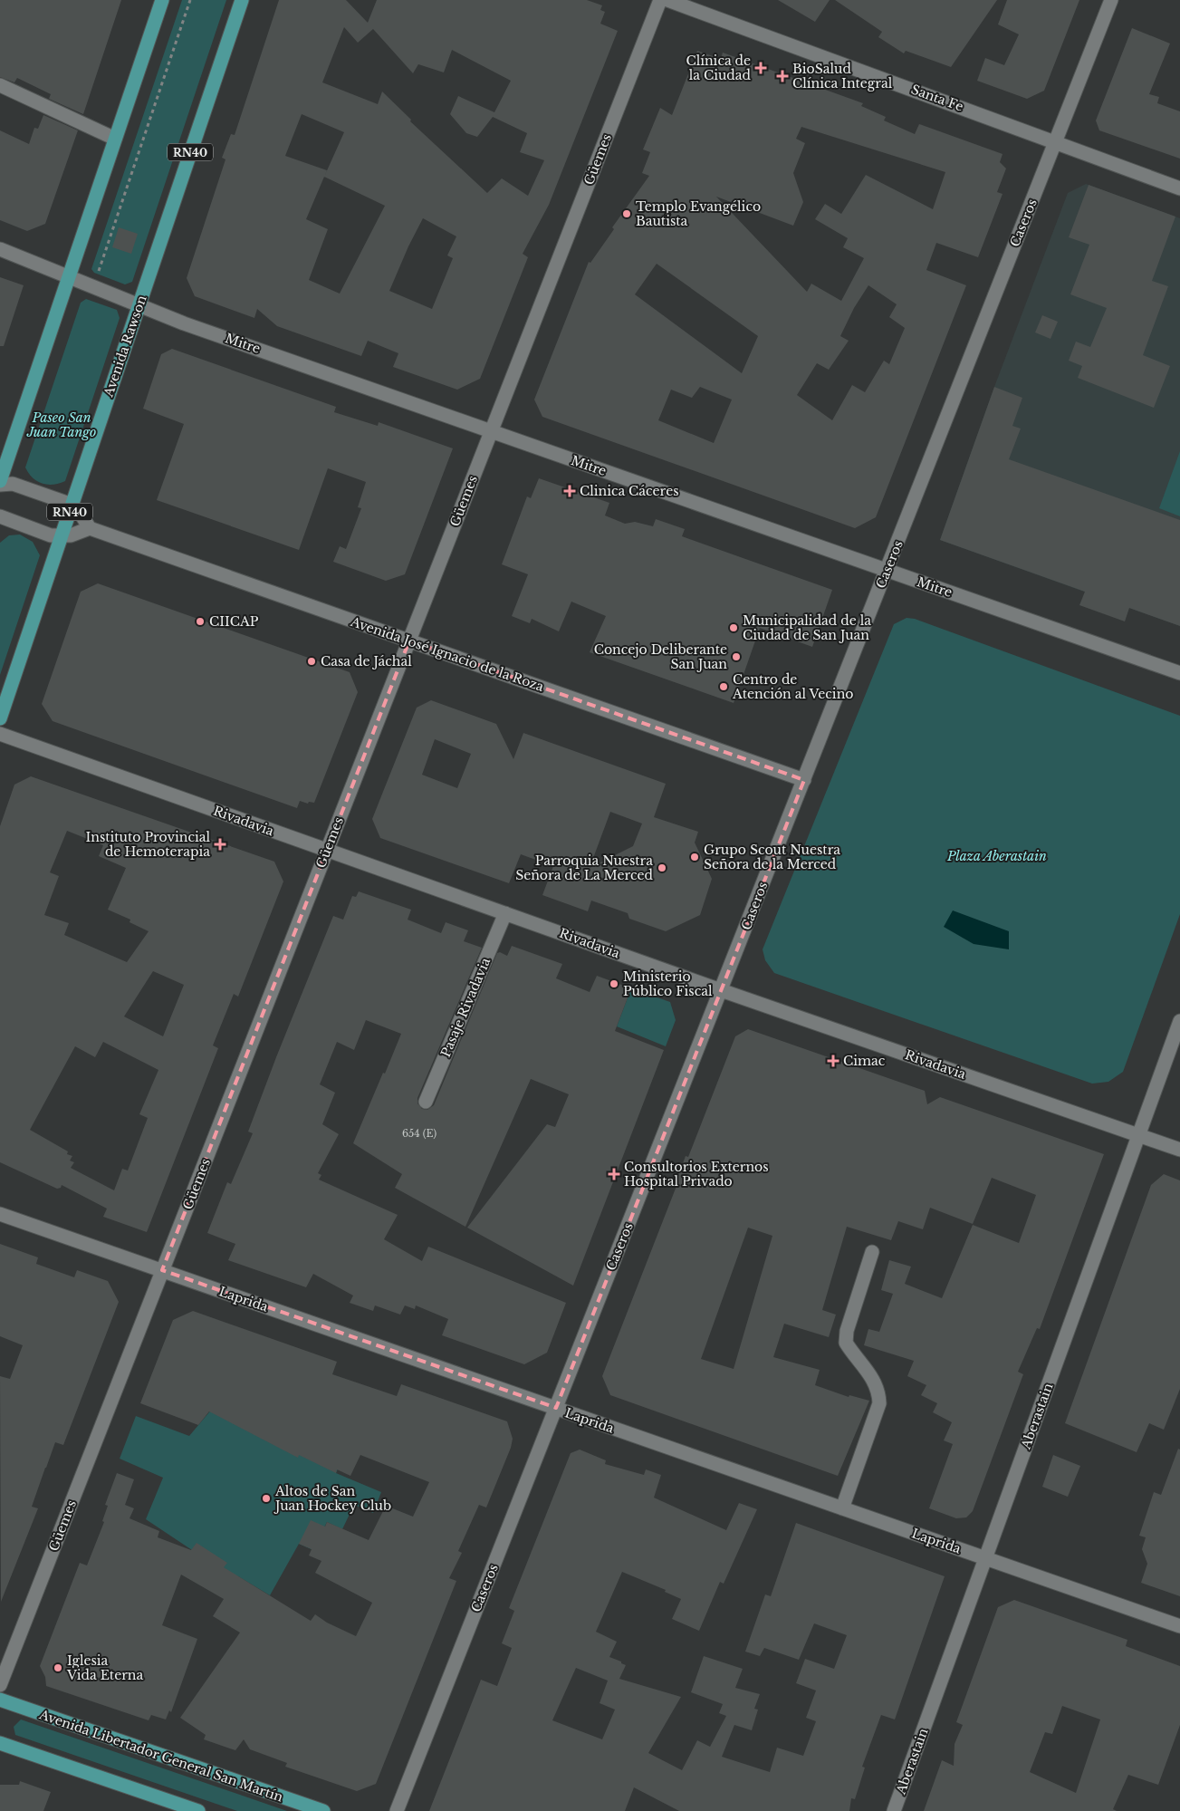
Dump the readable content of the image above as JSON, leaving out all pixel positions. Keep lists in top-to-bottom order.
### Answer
{
  "streets": {
    "main road": ["RN40", "Avenida Rawson", "Avenida Libertador General San Martín"],
    "street": [
      "Santa Fe",
      "Güemes",
      "Caseros",
      "Mitre",
      "Avenida José Ignacio de la Roza",
      "Rivadavia",
      "Pasaje Rivadavia",
      "Laprida",
      "Aberastain"
    ]
  },
  "crossings": [
    ["Santa Fe", "Caseros"],
    ["Güemes", "Mitre"],
    ["Güemes", "Avenida José Ignacio de la Roza"],
    ["Güemes", "Rivadavia"],
    ["Güemes", "Laprida"],
    ["Caseros", "Mitre"],
    ["Caseros", "Avenida José Ignacio de la Roza"],
    ["Caseros", "Rivadavia"],
    ["Caseros", "Laprida"],
    ["Mitre", "Avenida Rawson"],
    ["Rivadavia", "Pasaje Rivadavia"],
    ["Rivadavia", "Aberastain"],
    ["Laprida", "Aberastain"]
  ],
  "parks": ["Paseo San Juan Tango", "Plaza Aberastain"],
  "places": {
    "health": [
      "Clínica de la Ciudad",
      "BioSalud Clínica Integral",
      "Clinica Cáceres",
      "Instituto Provincial de Hemoterapia",
      "Cimac",
      "Consultorios Externos Hospital Privado"
    ],
    "other": [
      "Templo Evangélico Bautista",
      "CIICAP",
      "Municipalidad de la Ciudad de San Juan",
      "Concejo Deliberante San Juan",
      "Casa de Jáchal",
      "Centro de Atención al Vecino",
      "Grupo Scout Nuestra Señora de la Merced",
      "Parroquia Nuestra Señora de La Merced",
      "Ministerio Público Fiscal",
      "Altos de San Juan Hockey Club",
      "Iglesia Vida Eterna"
    ]
  },
  "house_numbers": ["654 (E)"]
}
